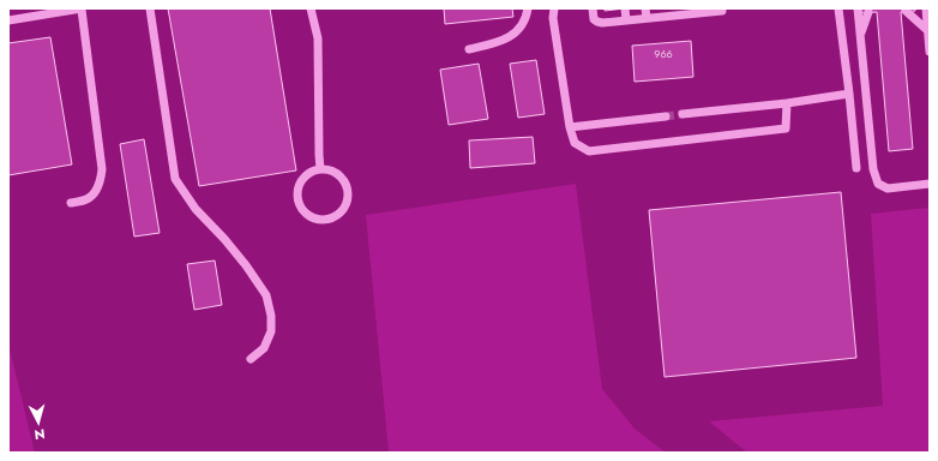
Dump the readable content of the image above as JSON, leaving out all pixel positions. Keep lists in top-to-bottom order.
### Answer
{
  "house_numbers": ["966"],
  "north": "bottom"
}
